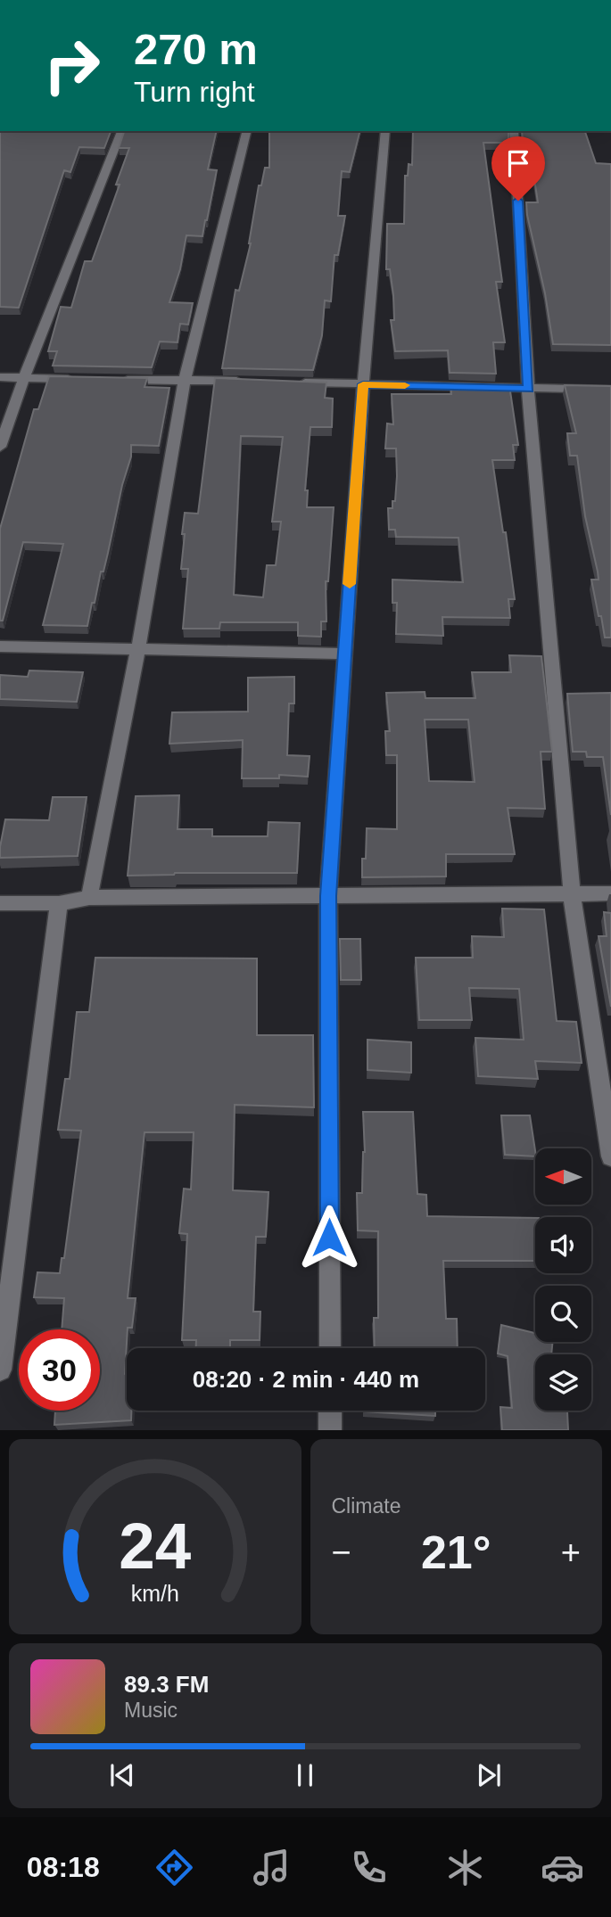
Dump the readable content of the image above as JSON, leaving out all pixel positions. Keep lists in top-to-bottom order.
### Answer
{
  "north": "left",
  "page": {
    "turn": ["270 m", "Turn right"],
    "limit": "30",
    "trip": "08:20 · 2 min · 440 m",
    "tile": "Climate",
    "heat": ["−", "21°", "+"],
    "song": ["89.3 FM", "Music"],
    "tabs": "08:18",
    "gauge": ["24", "km/h"]
  }
}
